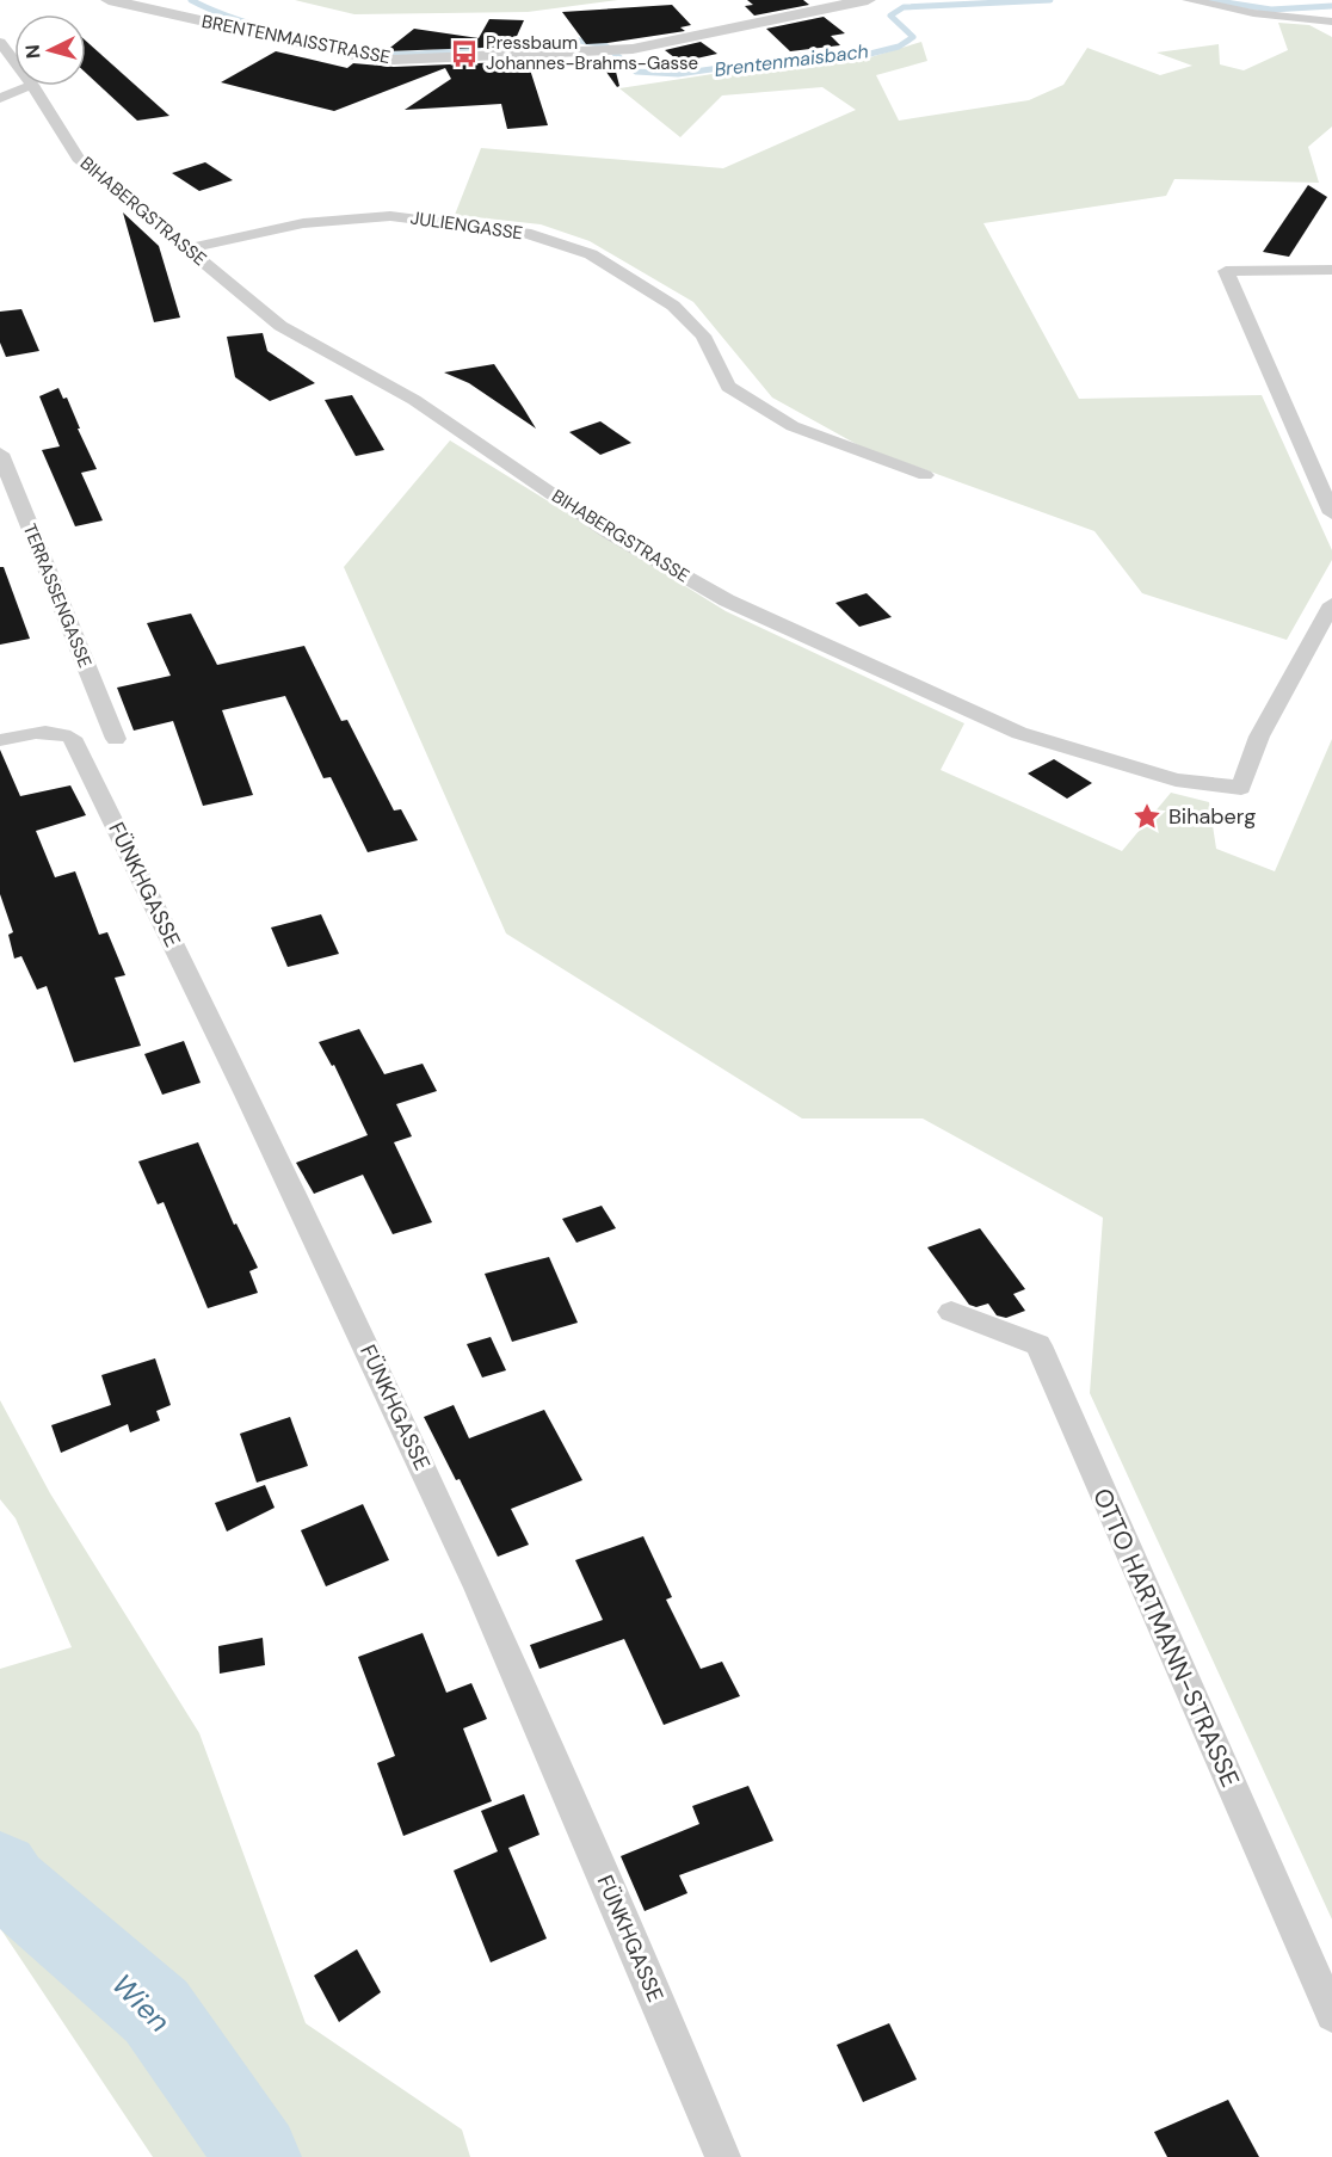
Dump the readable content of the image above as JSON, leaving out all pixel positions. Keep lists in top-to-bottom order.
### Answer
{
  "streets": {
    "street": [
      "BRENTENMAISSTRASSE",
      "BIHABERGSTRASSE",
      "JULIENGASSE",
      "TERRASSENGASSE",
      "FÜNKHGASSE",
      "OTTO HARTMANN-STRASSE"
    ]
  },
  "crossings": [
    ["BIHABERGSTRASSE", "JULIENGASSE"]
  ],
  "water": ["Brentenmaisbach", "Wien"],
  "places": {
    "bus stop": ["Pressbaum Johannes-Brahms-Gasse"],
    "place": ["Bihaberg"]
  },
  "north": "left"
}
